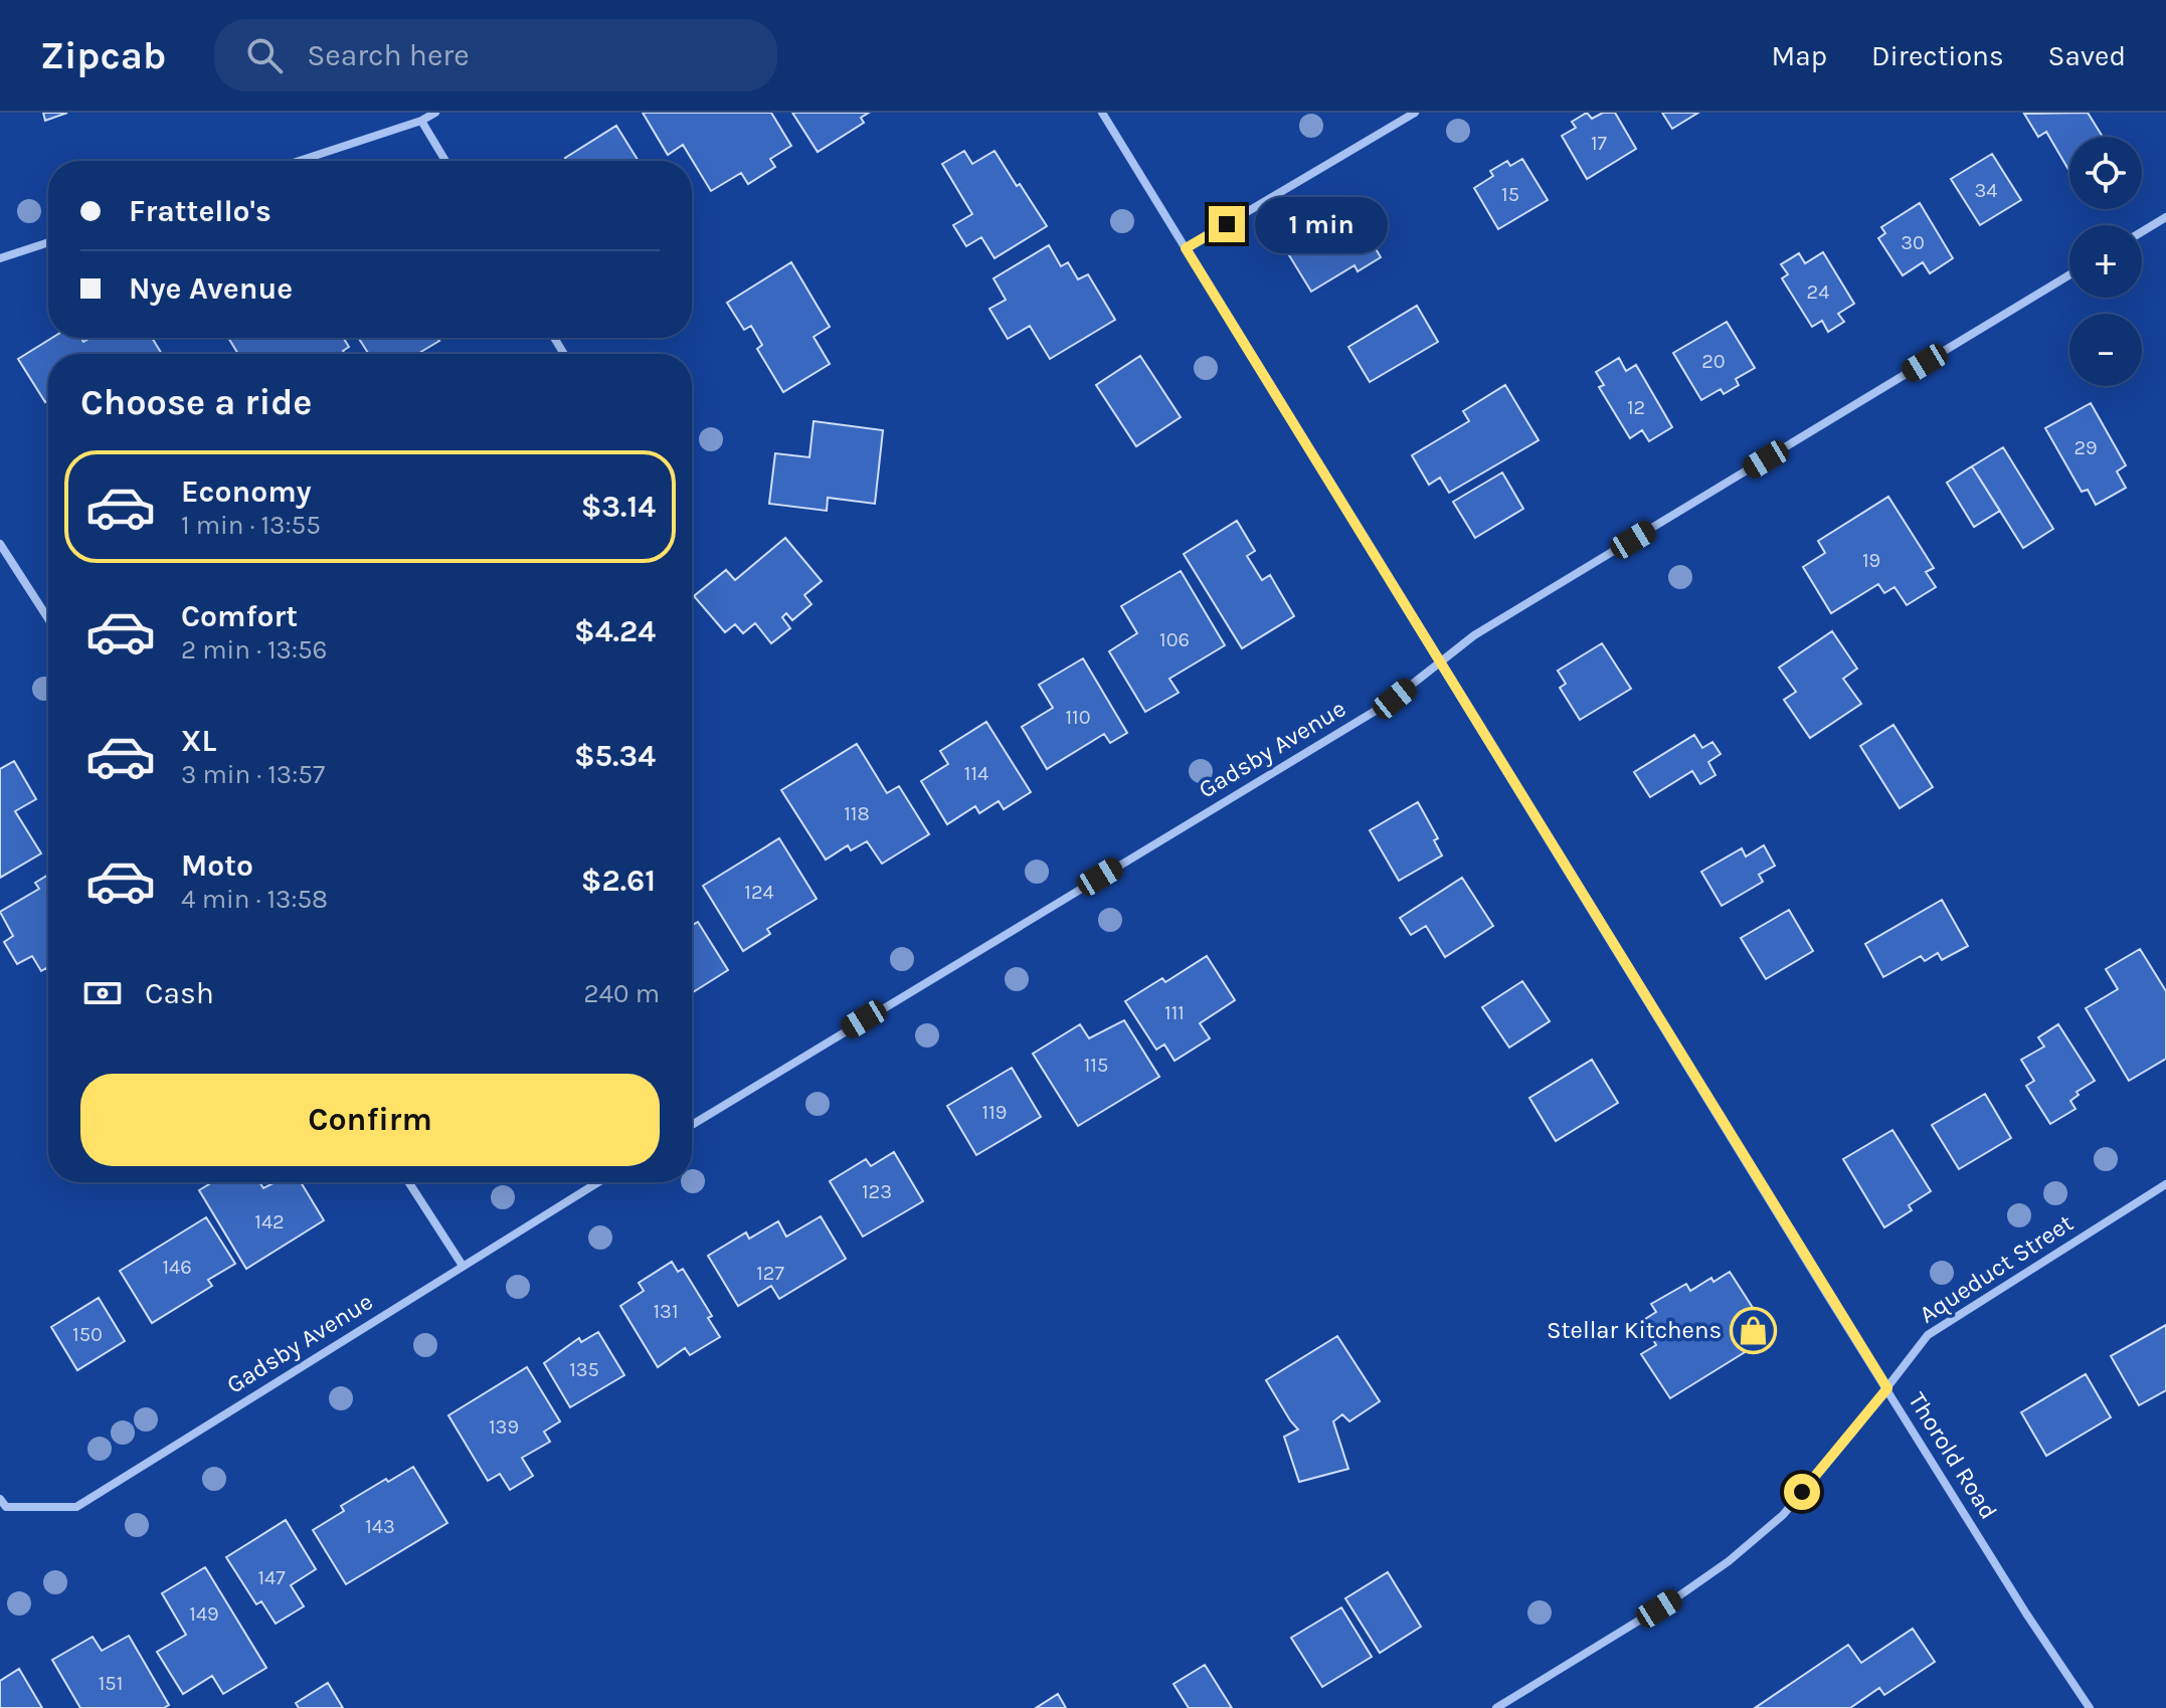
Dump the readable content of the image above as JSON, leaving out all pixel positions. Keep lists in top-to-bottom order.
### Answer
{
  "streets": {
    "street": ["Gadsby Avenue", "Aqueduct Street", "Thorold Road"]
  },
  "crossings": [
    ["Gadsby Avenue", "Thorold Road"],
    ["Aqueduct Street", "Thorold Road"]
  ],
  "places": {
    "shop": ["Stellar Kitchens"]
  },
  "house_numbers": [
    "17",
    "34",
    "15",
    "30",
    "24",
    "20",
    "12",
    "29",
    "19",
    "106",
    "110",
    "114",
    "118",
    "124",
    "111",
    "115",
    "119",
    "123",
    "142",
    "146",
    "127",
    "131",
    "150",
    "135",
    "139",
    "143",
    "147",
    "149",
    "151"
  ],
  "page": {
    "header": "Zipcab",
    "search": "Search here",
    "nav": ["Map", "Directions", "Saved"],
    "map_buttons": ["+", "−"],
    "banner": ["Frattello's", "Nye Avenue"],
    "bubble": "1 min",
    "heading": "Choose a ride",
    "list": [
      {
        "name": "Economy",
        "note": "1 min · 13:55",
        "value": "$3.14"
      },
      {
        "name": "Comfort",
        "note": "2 min · 13:56",
        "value": "$4.24"
      },
      {
        "name": "XL",
        "note": "3 min · 13:57",
        "value": "$5.34"
      },
      {
        "name": "Moto",
        "note": "4 min · 13:58",
        "value": "$2.61"
      }
    ],
    "pay": ["Cash", "240 m"],
    "buttons": "Confirm"
  }
}
